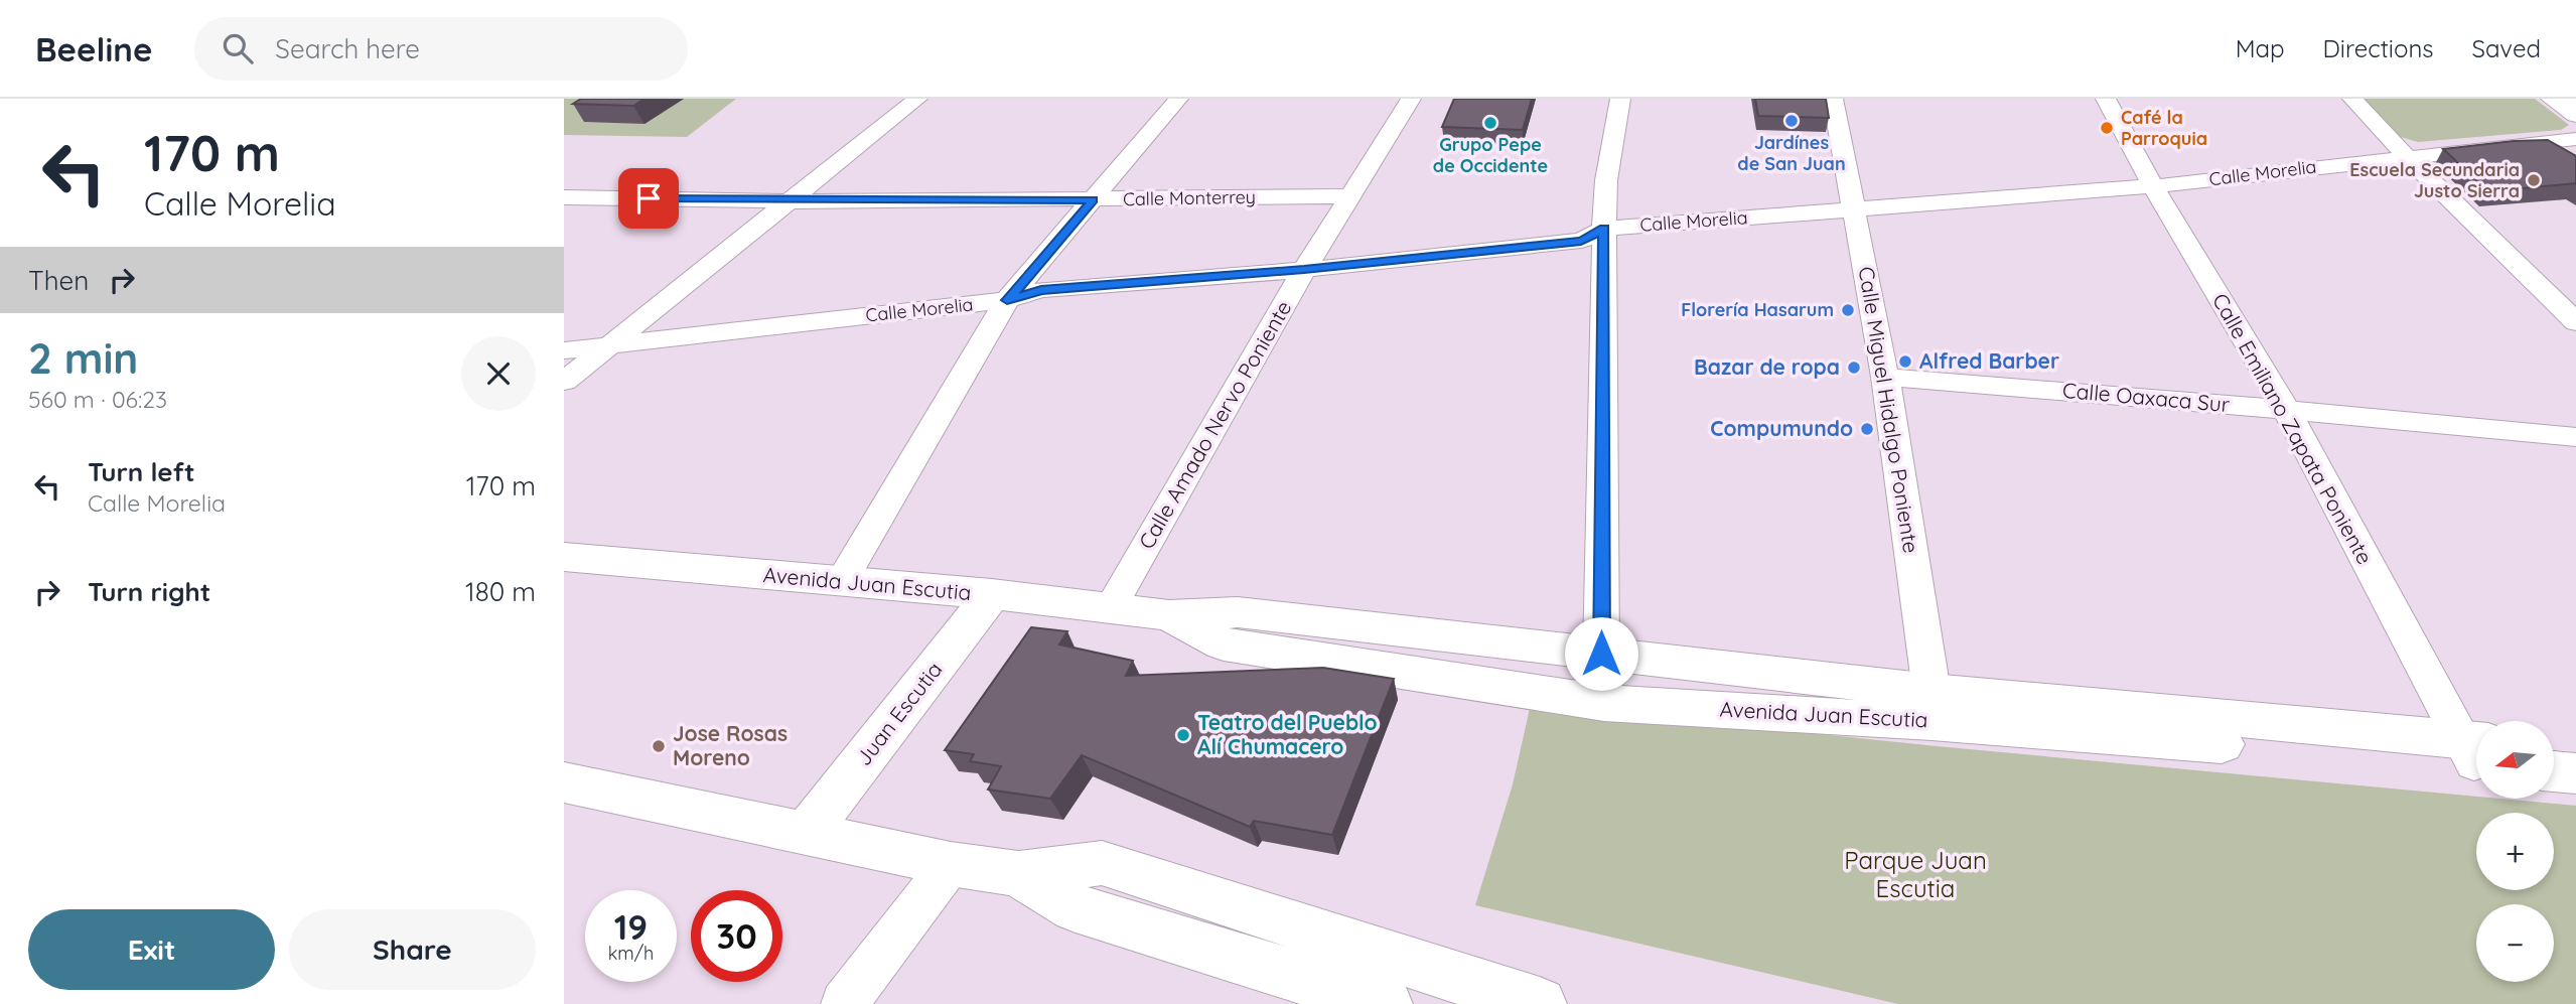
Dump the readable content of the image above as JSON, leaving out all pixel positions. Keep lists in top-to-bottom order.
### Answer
{
  "streets": {
    "main road": ["Avenida Juan Escutia", "Juan Escutia"],
    "street": [
      "Calle Morelia",
      "Calle Monterrey",
      "Calle Oaxaca Sur",
      "Calle Miguel Hidalgo Poniente",
      "Calle Amado Nervo Poniente",
      "Calle Emiliano Zapata Poniente"
    ]
  },
  "crossings": [
    ["Calle Morelia", "Calle Miguel Hidalgo Poniente"],
    ["Calle Morelia", "Calle Amado Nervo Poniente"],
    ["Calle Morelia", "Calle Emiliano Zapata Poniente"],
    ["Calle Monterrey", "Calle Amado Nervo Poniente"],
    ["Calle Oaxaca Sur", "Calle Miguel Hidalgo Poniente"],
    ["Calle Oaxaca Sur", "Calle Emiliano Zapata Poniente"],
    ["Calle Miguel Hidalgo Poniente", "Avenida Juan Escutia"],
    ["Calle Amado Nervo Poniente", "Avenida Juan Escutia"],
    ["Avenida Juan Escutia", "Juan Escutia"]
  ],
  "parks": ["Parque Juan Escutia"],
  "places": [
    "Jardínes de San Juan",
    "Grupo Pepe de Occidente",
    "Café la Parroquia",
    "Escuela Secundaria Justo Sierra",
    "Florería Hasarum",
    "Alfred Barber",
    "Bazar de ropa",
    "Compumundo",
    "Teatro del Pueblo Alí Chumacero",
    "Jose Rosas Moreno"
  ],
  "north": "left",
  "page": {
    "header": "Beeline",
    "search": "Search here",
    "nav": ["Map", "Directions", "Saved"],
    "turn": ["170 m", "Calle Morelia"],
    "then": "Then",
    "heading": ["2 min", "560 m · 06:23"],
    "list": [
      {
        "name": "Turn left",
        "note": "Calle Morelia",
        "value": "170 m"
      },
      {
        "name": "Turn right",
        "value": "180 m"
      }
    ],
    "map_buttons": ["+", "−"],
    "speed": "19 km/h",
    "limit": "30",
    "buttons": ["Exit", "Share"]
  }
}
